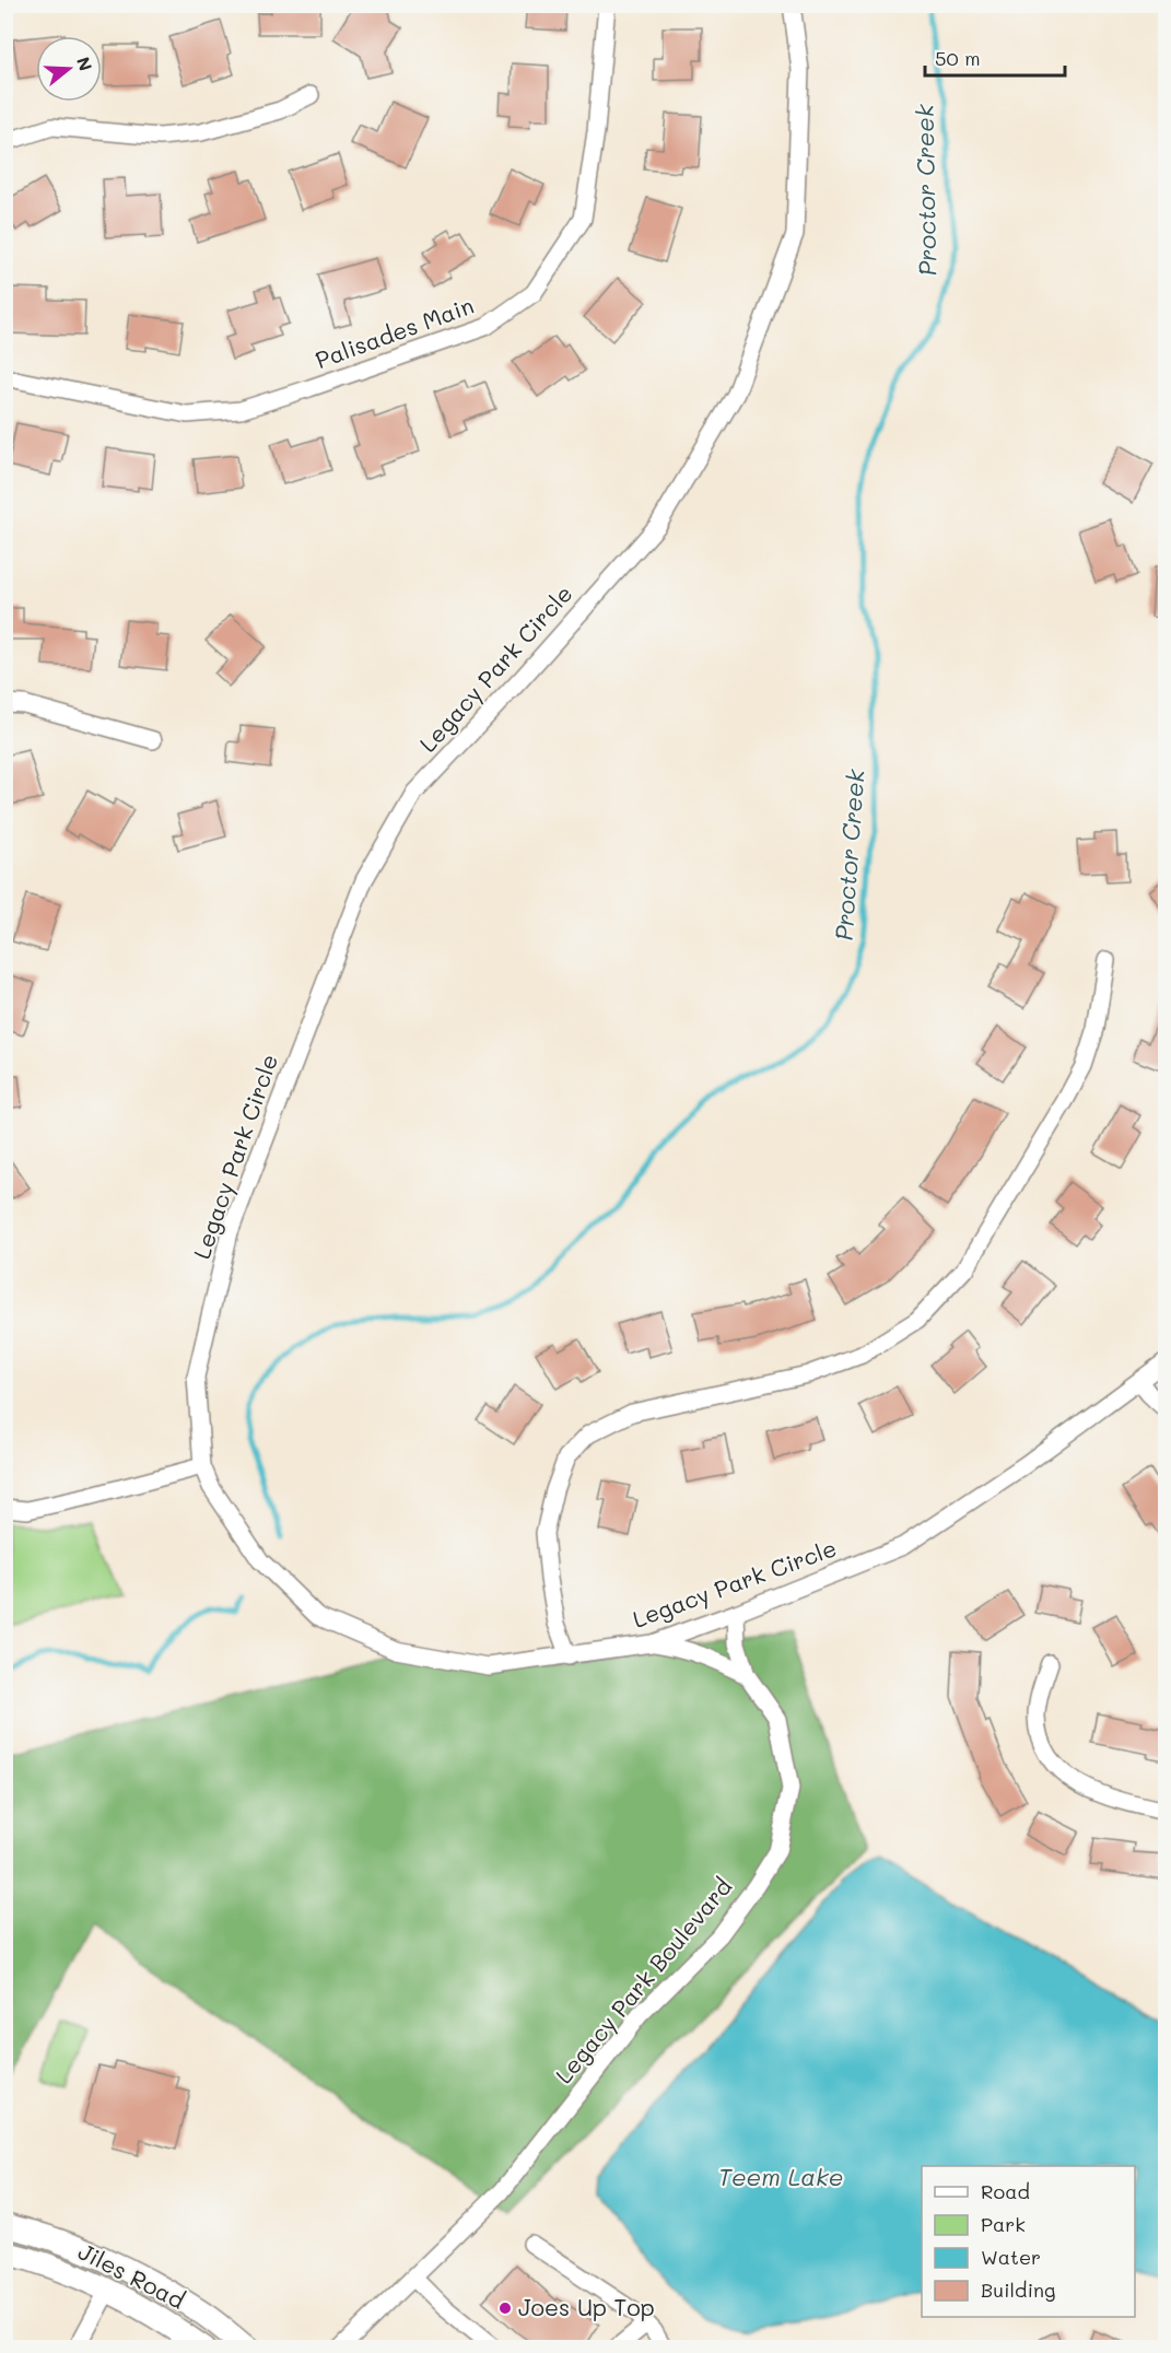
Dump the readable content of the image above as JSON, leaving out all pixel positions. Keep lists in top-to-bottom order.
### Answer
{
  "streets": {
    "street": [
      "Palisades Main",
      "Legacy Park Circle",
      "Legacy Park Boulevard",
      "Jiles Road"
    ]
  },
  "crossings": [
    ["Legacy Park Circle", "Legacy Park Boulevard"]
  ],
  "water": ["Proctor Creek", "Teem Lake"],
  "places": ["Joes Up Top"],
  "legend": [
    "Road",
    "Park",
    "Water",
    "Building"
  ],
  "scale_bar": "50 m",
  "north": "right"
}
